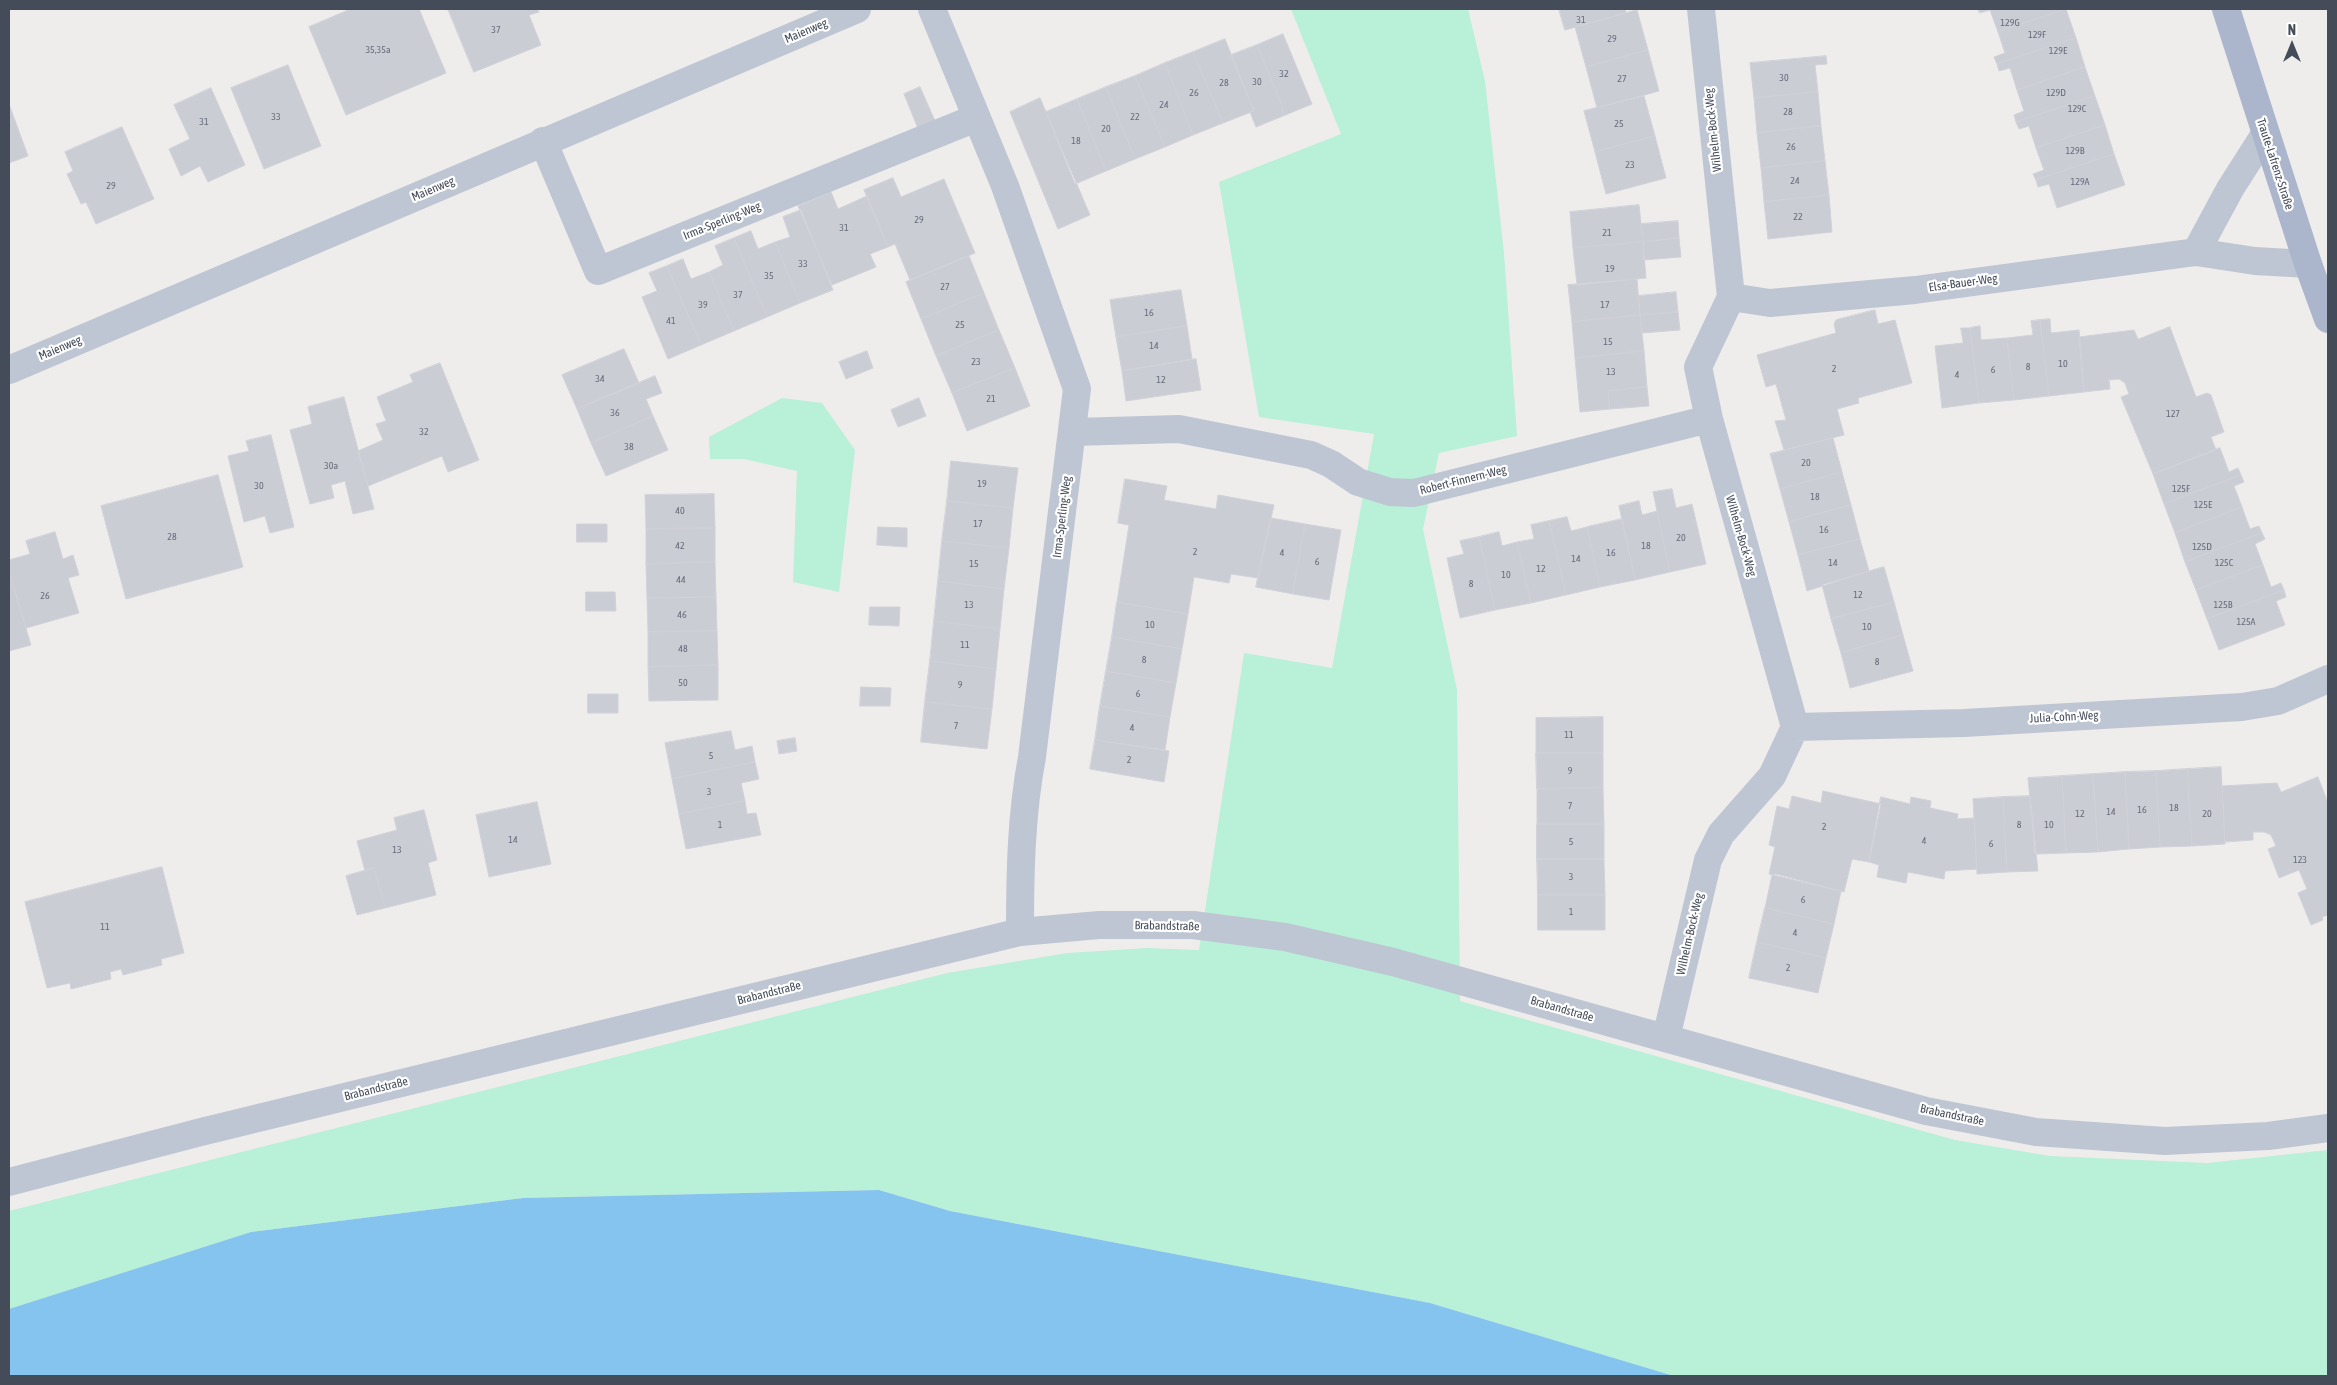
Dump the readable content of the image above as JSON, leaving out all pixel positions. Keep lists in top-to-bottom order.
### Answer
{
  "streets": {
    "main road": ["Traute-Lafrenz-Straße"],
    "street": [
      "Maienweg",
      "Wilhelm-Bock-Weg",
      "Irma-Sperling-Weg",
      "Elsa-Bauer-Weg",
      "Robert-Finnern-Weg",
      "Julia-Cohn-Weg",
      "Brabandstraße"
    ]
  },
  "crossings": [
    ["Maienweg", "Irma-Sperling-Weg"],
    ["Wilhelm-Bock-Weg", "Elsa-Bauer-Weg"],
    ["Wilhelm-Bock-Weg", "Robert-Finnern-Weg"],
    ["Wilhelm-Bock-Weg", "Julia-Cohn-Weg"],
    ["Wilhelm-Bock-Weg", "Brabandstraße"],
    ["Traute-Lafrenz-Straße", "Elsa-Bauer-Weg"],
    ["Irma-Sperling-Weg", "Robert-Finnern-Weg"],
    ["Irma-Sperling-Weg", "Brabandstraße"]
  ],
  "house_numbers": [
    "31",
    "129G",
    "37",
    "129F",
    "29",
    "35,35a",
    "129E",
    "32",
    "30",
    "27",
    "30",
    "28",
    "26",
    "129D",
    "24",
    "129C",
    "28",
    "33",
    "22",
    "31",
    "25",
    "20",
    "18",
    "26",
    "129B",
    "23",
    "24",
    "129A",
    "29",
    "22",
    "29",
    "31",
    "21",
    "33",
    "19",
    "35",
    "27",
    "37",
    "39",
    "17",
    "16",
    "41",
    "25",
    "15",
    "14",
    "23",
    "10",
    "8",
    "2",
    "6",
    "13",
    "4",
    "34",
    "12",
    "21",
    "36",
    "127",
    "32",
    "38",
    "20",
    "30a",
    "19",
    "30",
    "125F",
    "18",
    "125E",
    "40",
    "17",
    "16",
    "28",
    "20",
    "42",
    "18",
    "125D",
    "2",
    "4",
    "16",
    "14",
    "6",
    "14",
    "125C",
    "15",
    "12",
    "10",
    "44",
    "8",
    "12",
    "26",
    "13",
    "125B",
    "46",
    "125A",
    "10",
    "10",
    "11",
    "48",
    "8",
    "8",
    "50",
    "9",
    "6",
    "7",
    "4",
    "11",
    "5",
    "2",
    "9",
    "3",
    "7",
    "18",
    "16",
    "14",
    "12",
    "20",
    "1",
    "8",
    "10",
    "2",
    "14",
    "4",
    "5",
    "6",
    "13",
    "123",
    "3",
    "6",
    "1",
    "11",
    "4",
    "2"
  ],
  "north": "top"
}
